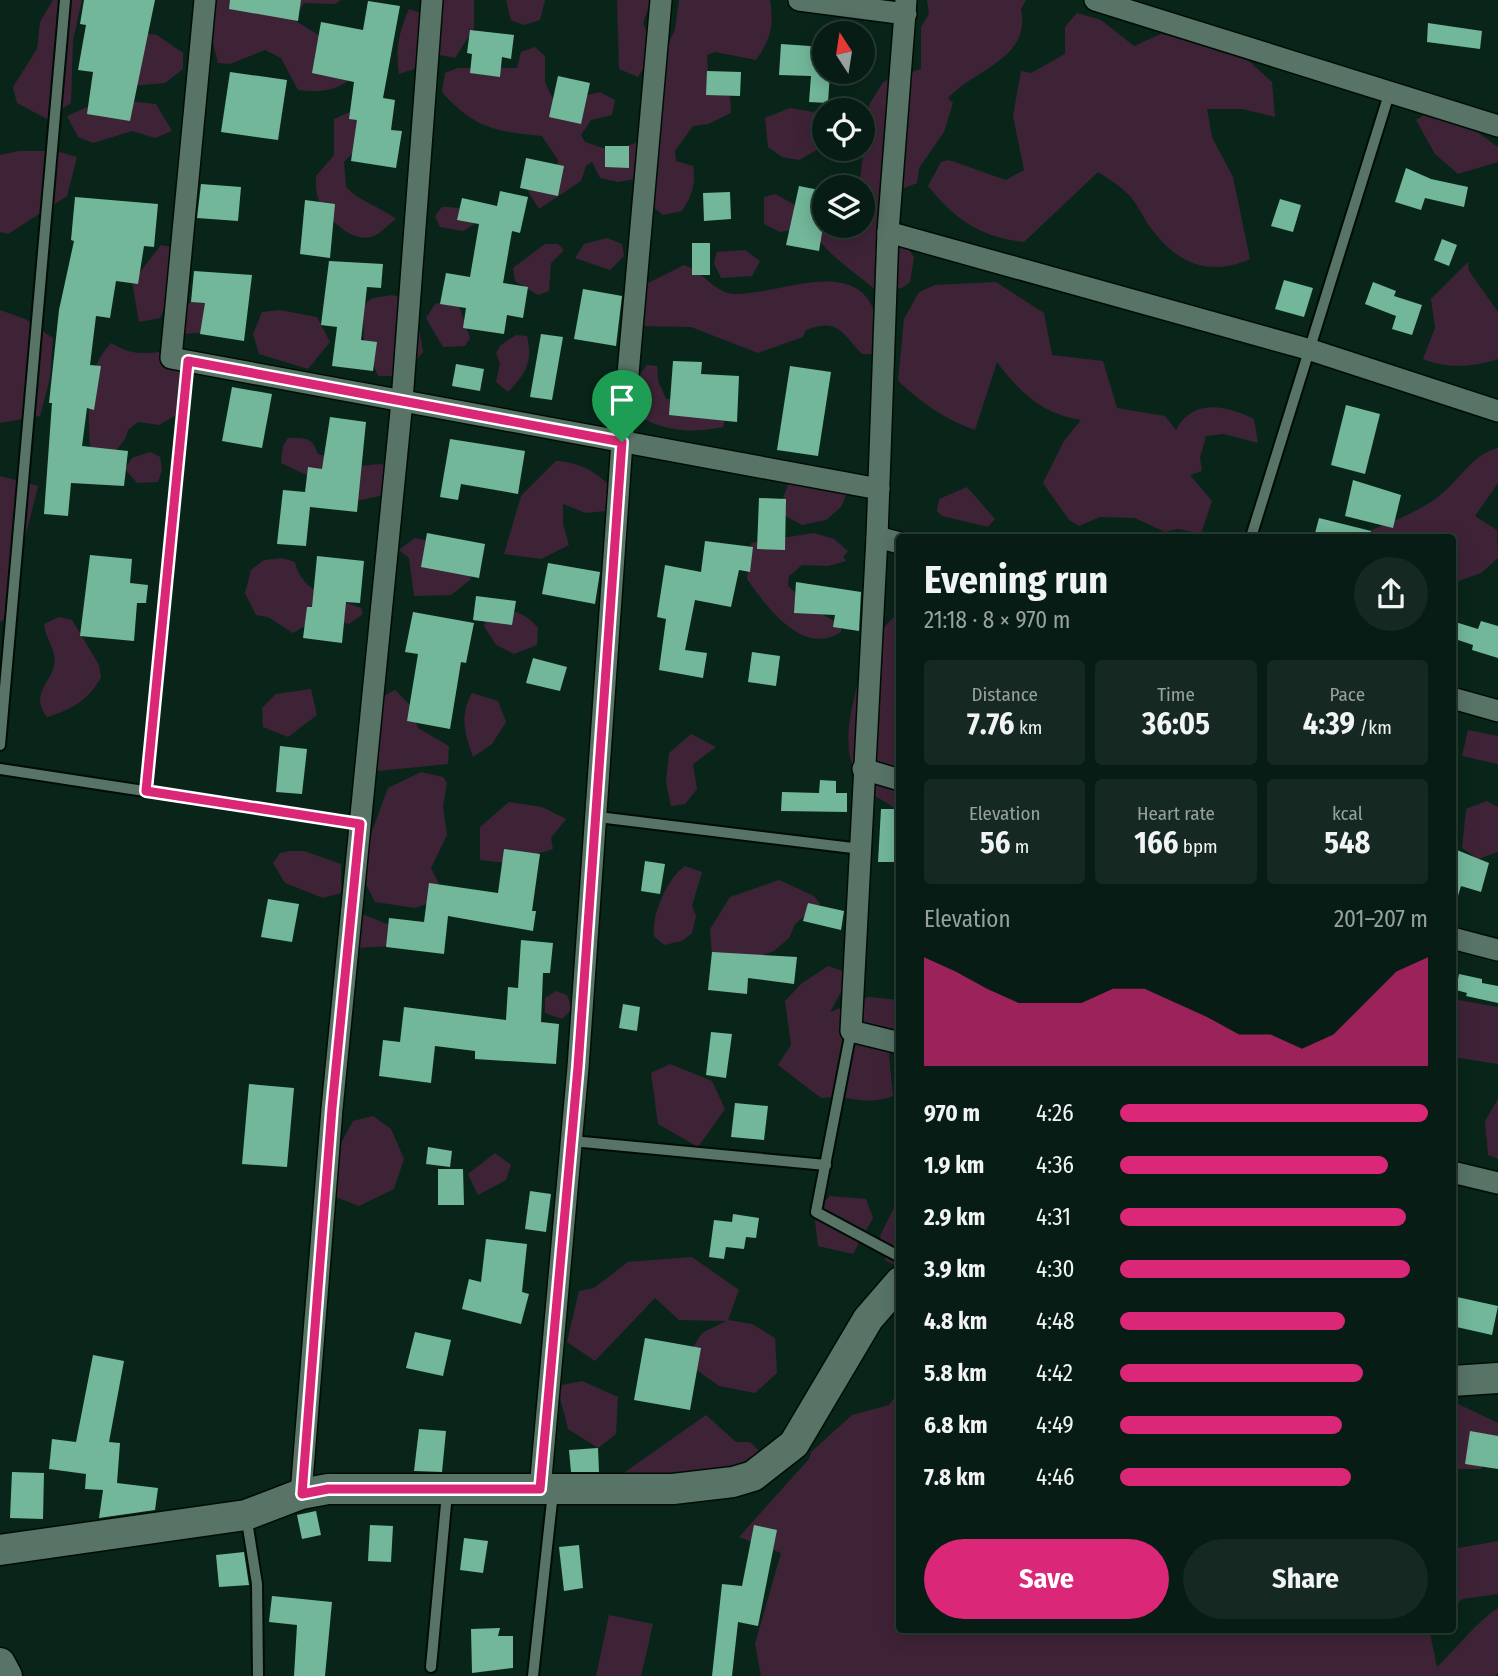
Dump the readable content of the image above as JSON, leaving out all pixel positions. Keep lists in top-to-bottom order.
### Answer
{
  "north": "top",
  "page": {
    "heading": ["Evening run", "21:18 · 8 × 970 m"],
    "stats": [
      ["Distance", "7.76 km"],
      ["Time", "36:05"],
      ["Pace", "4:39 /km"],
      ["Elevation", "56 m"],
      ["Heart rate", "166 bpm"],
      ["kcal", "548"]
    ],
    "chart": ["Elevation", "201–207 m"],
    "list": [
      {
        "name": "970 m",
        "note": "4:26"
      },
      {
        "name": "1.9 km",
        "note": "4:36"
      },
      {
        "name": "2.9 km",
        "note": "4:31"
      },
      {
        "name": "3.9 km",
        "note": "4:30"
      },
      {
        "name": "4.8 km",
        "note": "4:48"
      },
      {
        "name": "5.8 km",
        "note": "4:42"
      },
      {
        "name": "6.8 km",
        "note": "4:49"
      },
      {
        "name": "7.8 km",
        "note": "4:46"
      }
    ],
    "buttons": ["Save", "Share"]
  }
}
